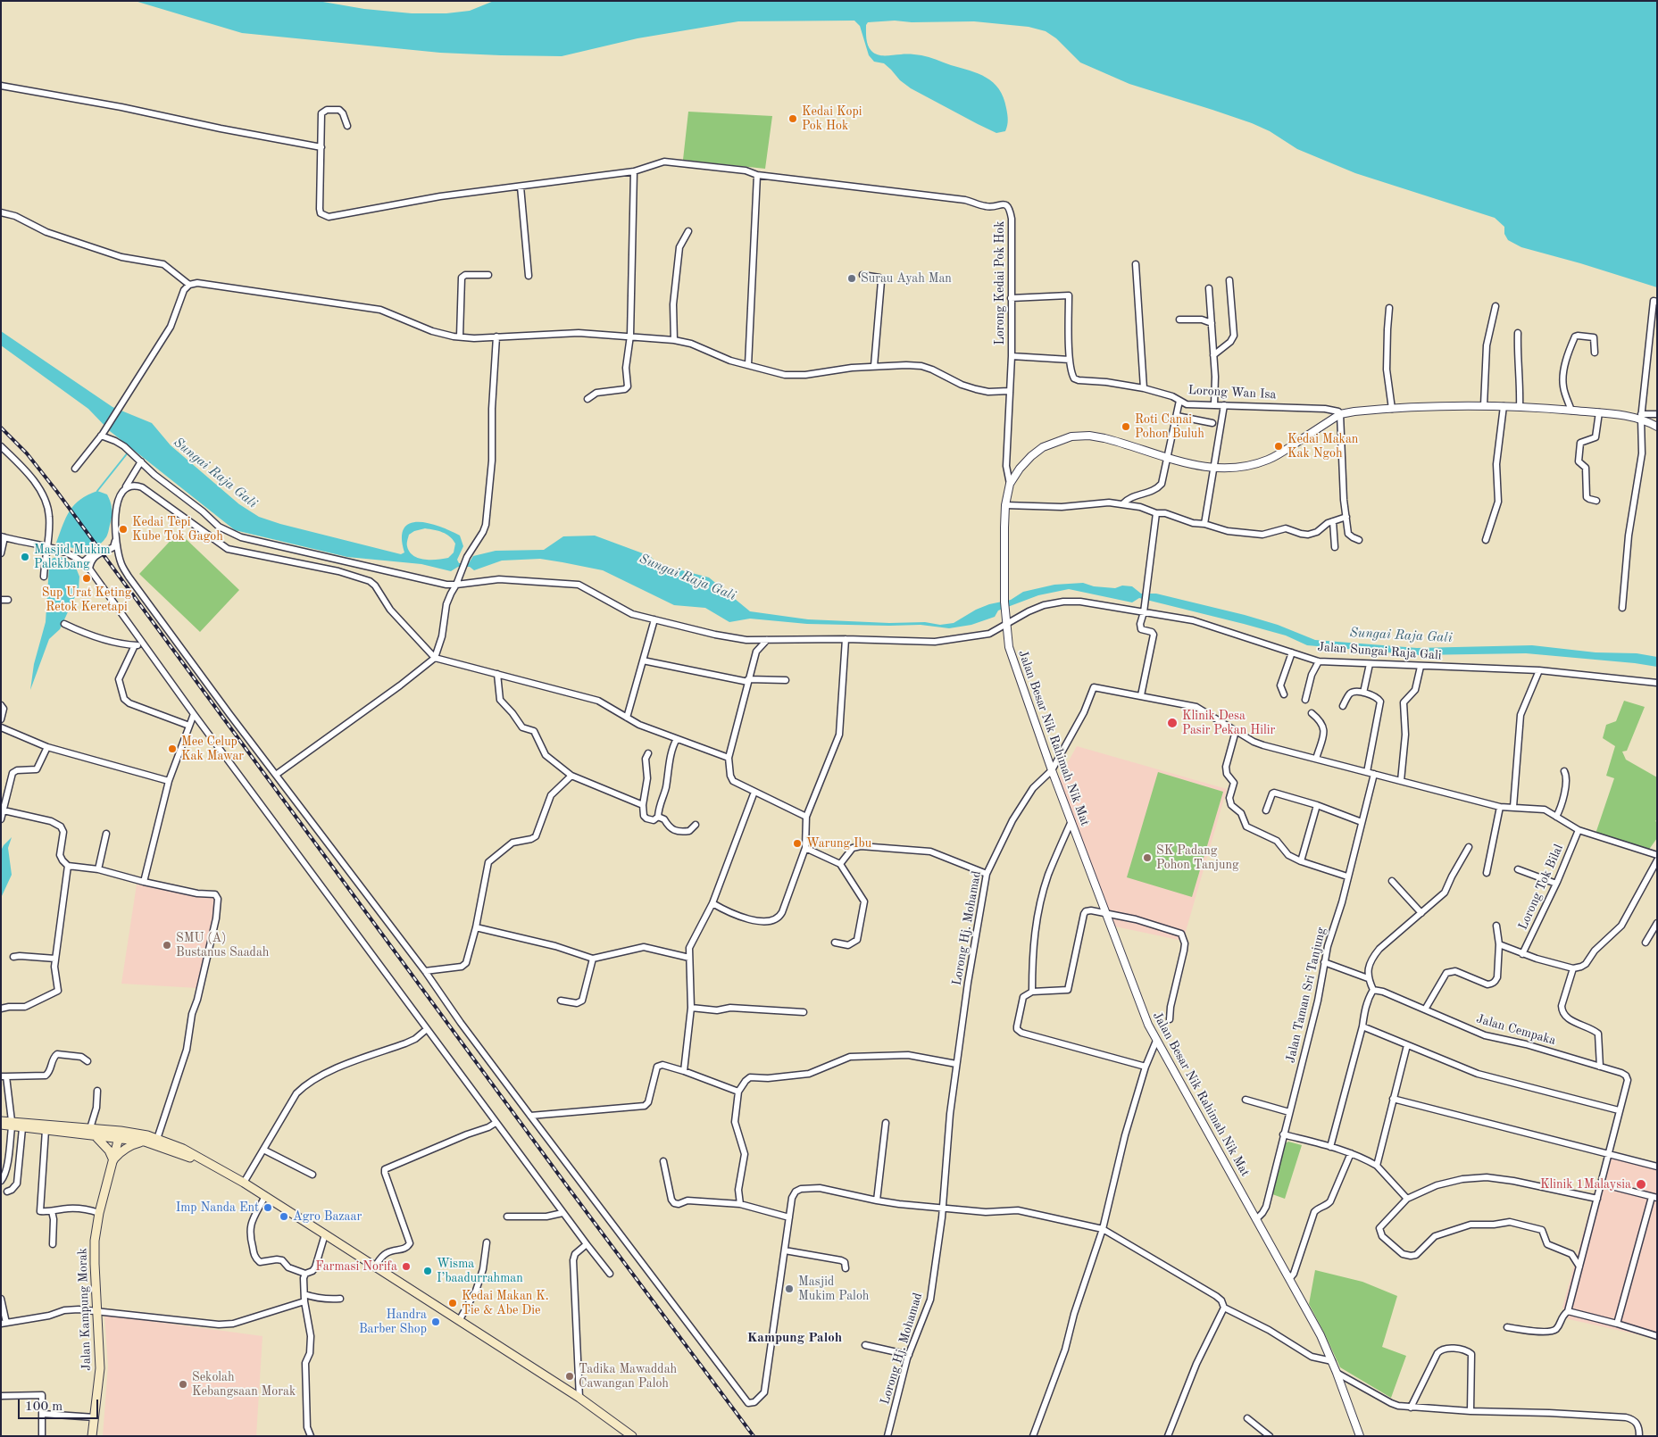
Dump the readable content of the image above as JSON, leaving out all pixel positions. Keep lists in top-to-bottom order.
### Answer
{
  "streets": {
    "main road": ["Jalan Kampung Morak"],
    "street": [
      "Lorong Kedai Pok Hok",
      "Lorong Wan Isa",
      "Jalan Sungai Raja Gali",
      "Jalan Besar Nik Rahimah Nik Mat",
      "Lorong Tok Bilal",
      "Lorong Hj. Mohamad",
      "Jalan Taman Sri Tanjung",
      "Jalan Cempaka"
    ]
  },
  "crossings": [
    ["Lorong Kedai Pok Hok", "Lorong Wan Isa"],
    ["Lorong Kedai Pok Hok", "Jalan Besar Nik Rahimah Nik Mat"],
    ["Lorong Wan Isa", "Jalan Besar Nik Rahimah Nik Mat"],
    ["Jalan Sungai Raja Gali", "Jalan Besar Nik Rahimah Nik Mat"],
    ["Jalan Besar Nik Rahimah Nik Mat", "Lorong Hj. Mohamad"],
    ["Jalan Besar Nik Rahimah Nik Mat", "Jalan Taman Sri Tanjung"],
    ["Lorong Tok Bilal", "Lorong Hj. Mohamad"],
    ["Lorong Hj. Mohamad", "Jalan Taman Sri Tanjung"]
  ],
  "districts": ["Kampung Paloh"],
  "water": ["Sungai Raja Gali"],
  "places": [
    "Kedai Kopi Pok Hok",
    "Surau Ayah Man",
    "Roti Canai Pohon Buluh",
    "Kedai Makan Kak Ngoh",
    "Kedai Tepi Kube Tok Gagoh",
    "Masjid Mukim Palekbang",
    "Sup Urat Keting Retok Keretapi",
    "Klinik Desa Pasir Pekan Hilir",
    "Mee Celup Kak Mawar",
    "Warung Ibu",
    "SK Padang Pohon Tanjung",
    "SMU (A) Bustanus Saadah",
    "Klinik 1Malaysia",
    "Imp Nanda Ent",
    "Agro Bazaar",
    "Farmasi Norifa",
    "Wisma I’baadurrahman",
    "Masjid Mukim Paloh",
    "Kedai Makan K. Tie & Abe Die",
    "Handra Barber Shop",
    "Tadika Mawaddah Cawangan Paloh",
    "Sekolah Kebangsaan Morak"
  ],
  "scale_bar": "100 m"
}
